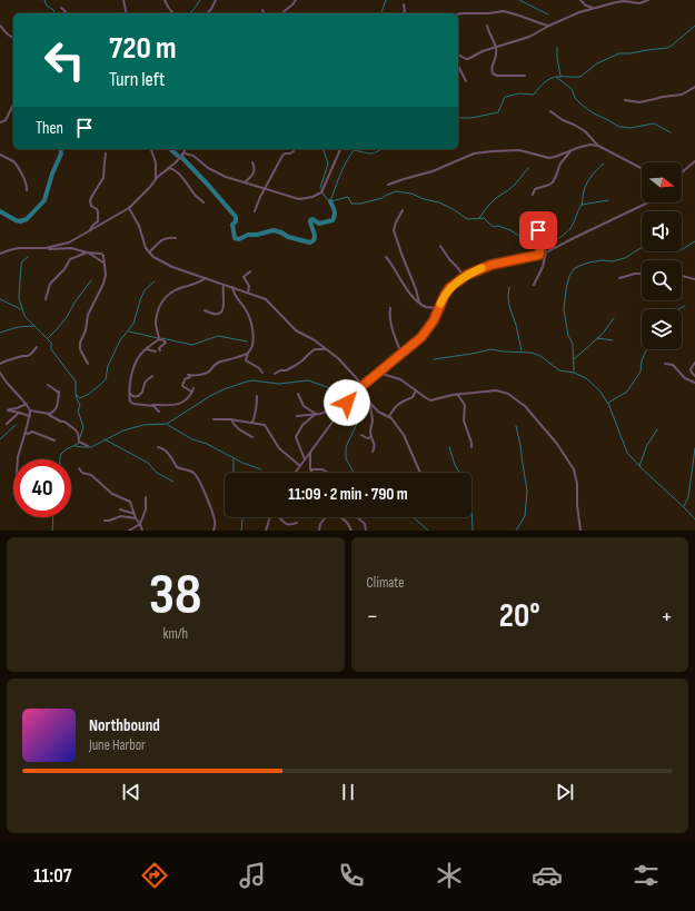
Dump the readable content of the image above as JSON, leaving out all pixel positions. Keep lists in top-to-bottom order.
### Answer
{
  "north": "right",
  "page": {
    "turn": ["720 m", "Turn left"],
    "then": "Then",
    "limit": "40",
    "trip": "11:09 · 2 min · 790 m",
    "tile": [
      ["38", "km/h"],
      "Climate"
    ],
    "heat": ["−", "20°", "+"],
    "song": ["Northbound", "June Harbor"],
    "tabs": "11:07"
  }
}
